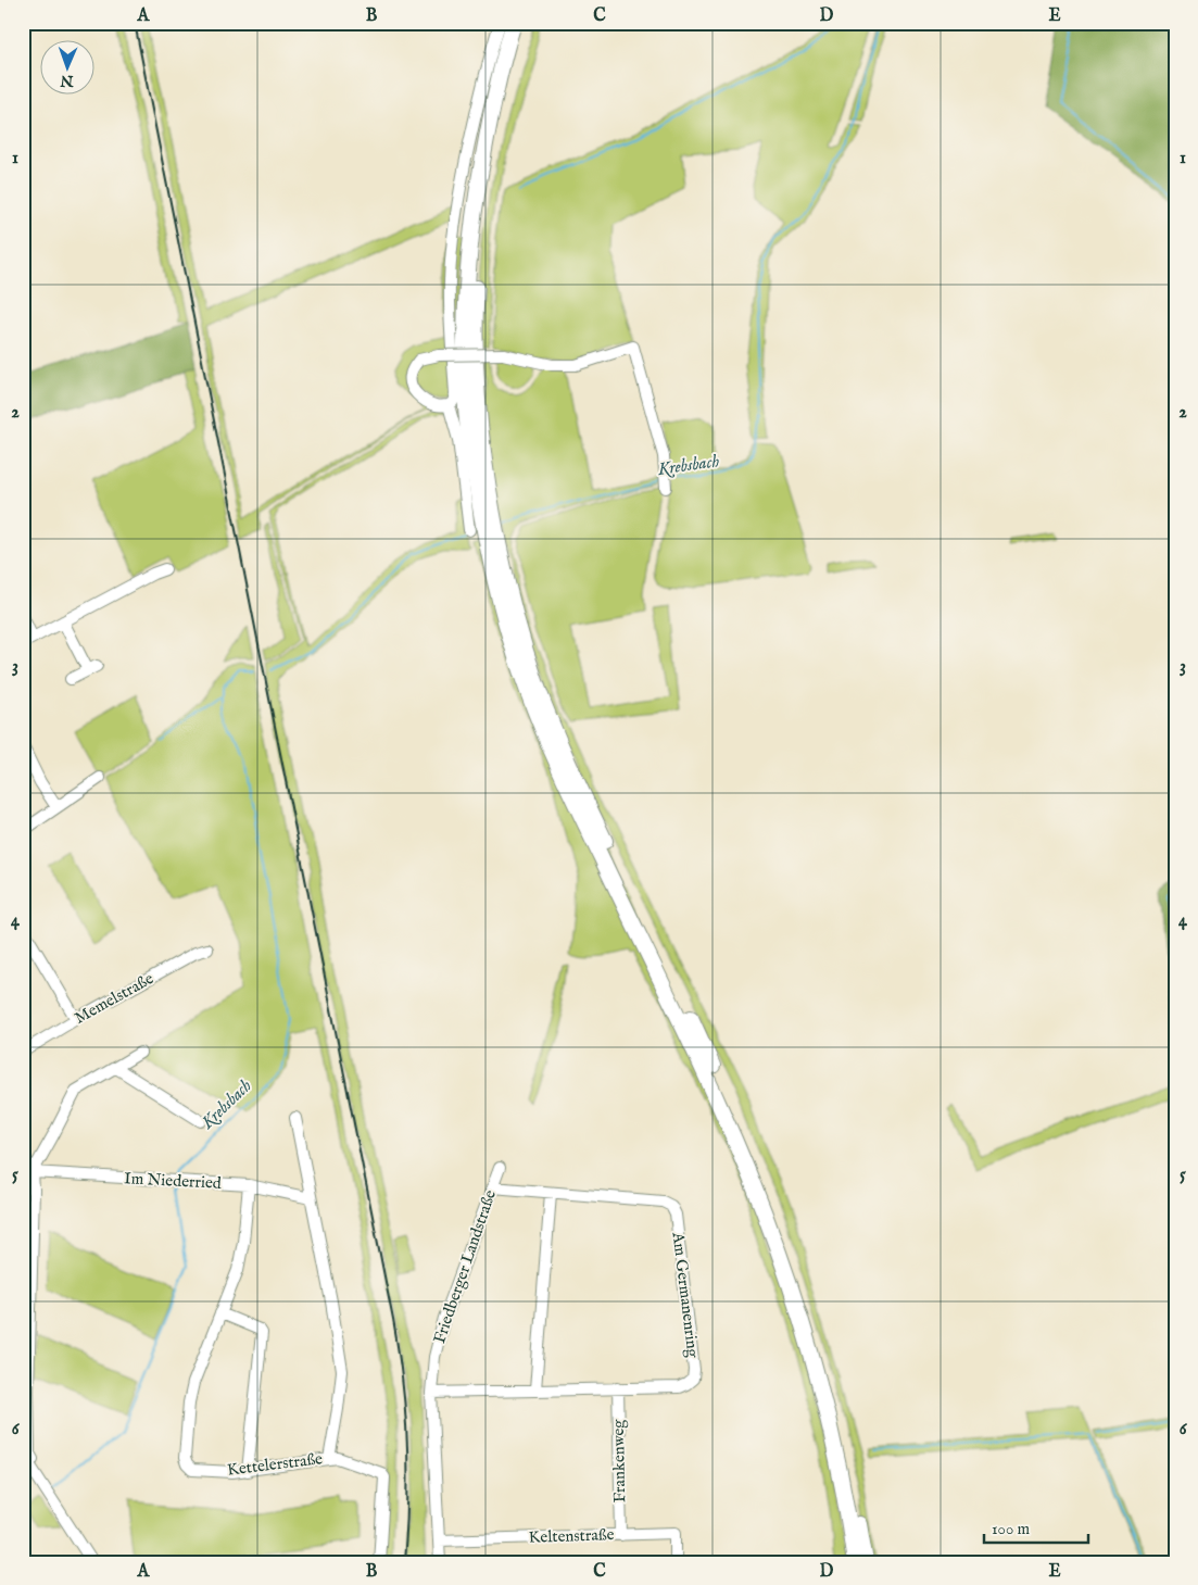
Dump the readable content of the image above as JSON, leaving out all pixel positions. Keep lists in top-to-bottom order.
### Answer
{
  "streets": {
    "street": [
      "Memelstraße",
      "Im Niederried",
      "Friedberger Landstraße",
      "Am Germanenring",
      "Frankenweg",
      "Kettelerstraße",
      "Keltenstraße"
    ]
  },
  "crossings": [
    ["Friedberger Landstraße", "Am Germanenring"],
    ["Friedberger Landstraße", "Keltenstraße"],
    ["Am Germanenring", "Frankenweg"],
    ["Frankenweg", "Keltenstraße"]
  ],
  "water": ["Krebsbach"],
  "scale_bar": "100 m",
  "north": "bottom",
  "grid": {
    "columns": [
      "A",
      "B",
      "C",
      "D",
      "E"
    ],
    "rows": [
      "1",
      "2",
      "3",
      "4",
      "5",
      "6"
    ]
  }
}
